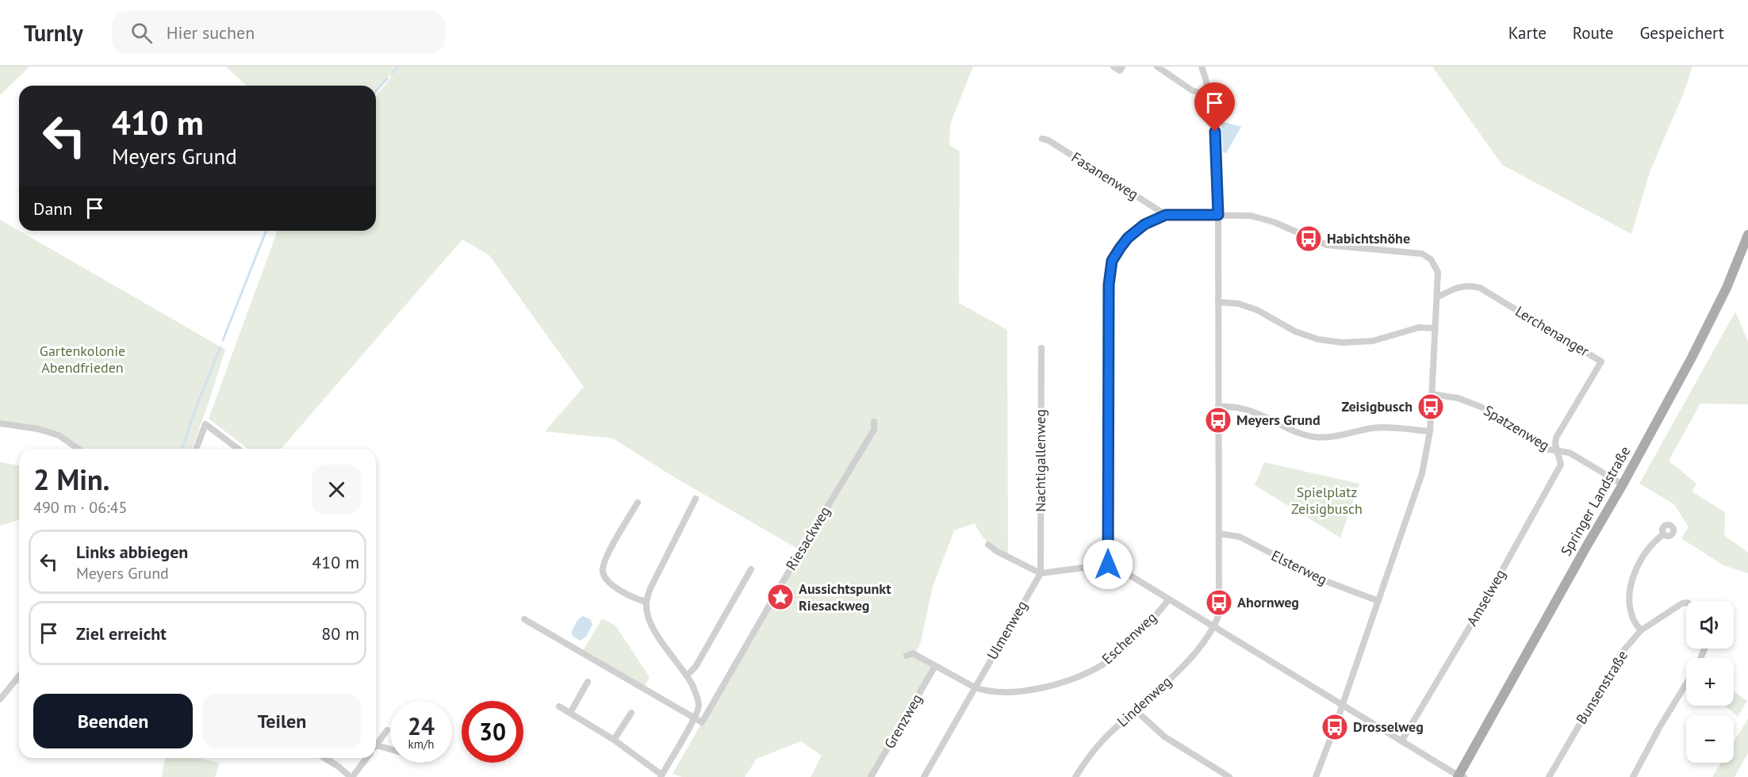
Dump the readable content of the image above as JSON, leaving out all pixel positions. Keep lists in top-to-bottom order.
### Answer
{
  "streets": {
    "main road": ["Springer Landstraße"],
    "street": [
      "Fasanenweg",
      "Lerchenanger",
      "Spatzenweg",
      "Nachtigallenweg",
      "Riesackweg",
      "Elsterweg",
      "Amselweg",
      "Ulmenweg",
      "Eschenweg",
      "Bunsenstraße",
      "Lindenweg",
      "Grenzweg"
    ]
  },
  "crossings": [
    ["Lerchenanger", "Spatzenweg"],
    ["Lerchenanger", "Amselweg"],
    ["Spatzenweg", "Springer Landstraße"],
    ["Spatzenweg", "Amselweg"],
    ["Nachtigallenweg", "Ulmenweg"],
    ["Ulmenweg", "Eschenweg"]
  ],
  "parks": ["Gartenkolonie Abendfrieden", "Spielplatz Zeisigbusch"],
  "places": {
    "bus stop": [
      "Habichtshöhe",
      "Zeisigbusch",
      "Meyers Grund",
      "Ahornweg",
      "Drosselweg"
    ],
    "place": ["Aussichtspunkt Riesackweg"]
  },
  "page": {
    "header": "Turnly",
    "search": "Hier suchen",
    "nav": ["Karte", "Route", "Gespeichert"],
    "turn": ["410 m", "Meyers Grund"],
    "then": "Dann",
    "heading": ["2 Min.", "490 m · 06:45"],
    "list": [
      {
        "name": "Links abbiegen",
        "note": "Meyers Grund",
        "value": "410 m"
      },
      {
        "name": "Ziel erreicht",
        "value": "80 m"
      }
    ],
    "map_buttons": ["+", "−"],
    "buttons": ["Beenden", "Teilen"],
    "speed": "24 km/h",
    "limit": "30"
  }
}
